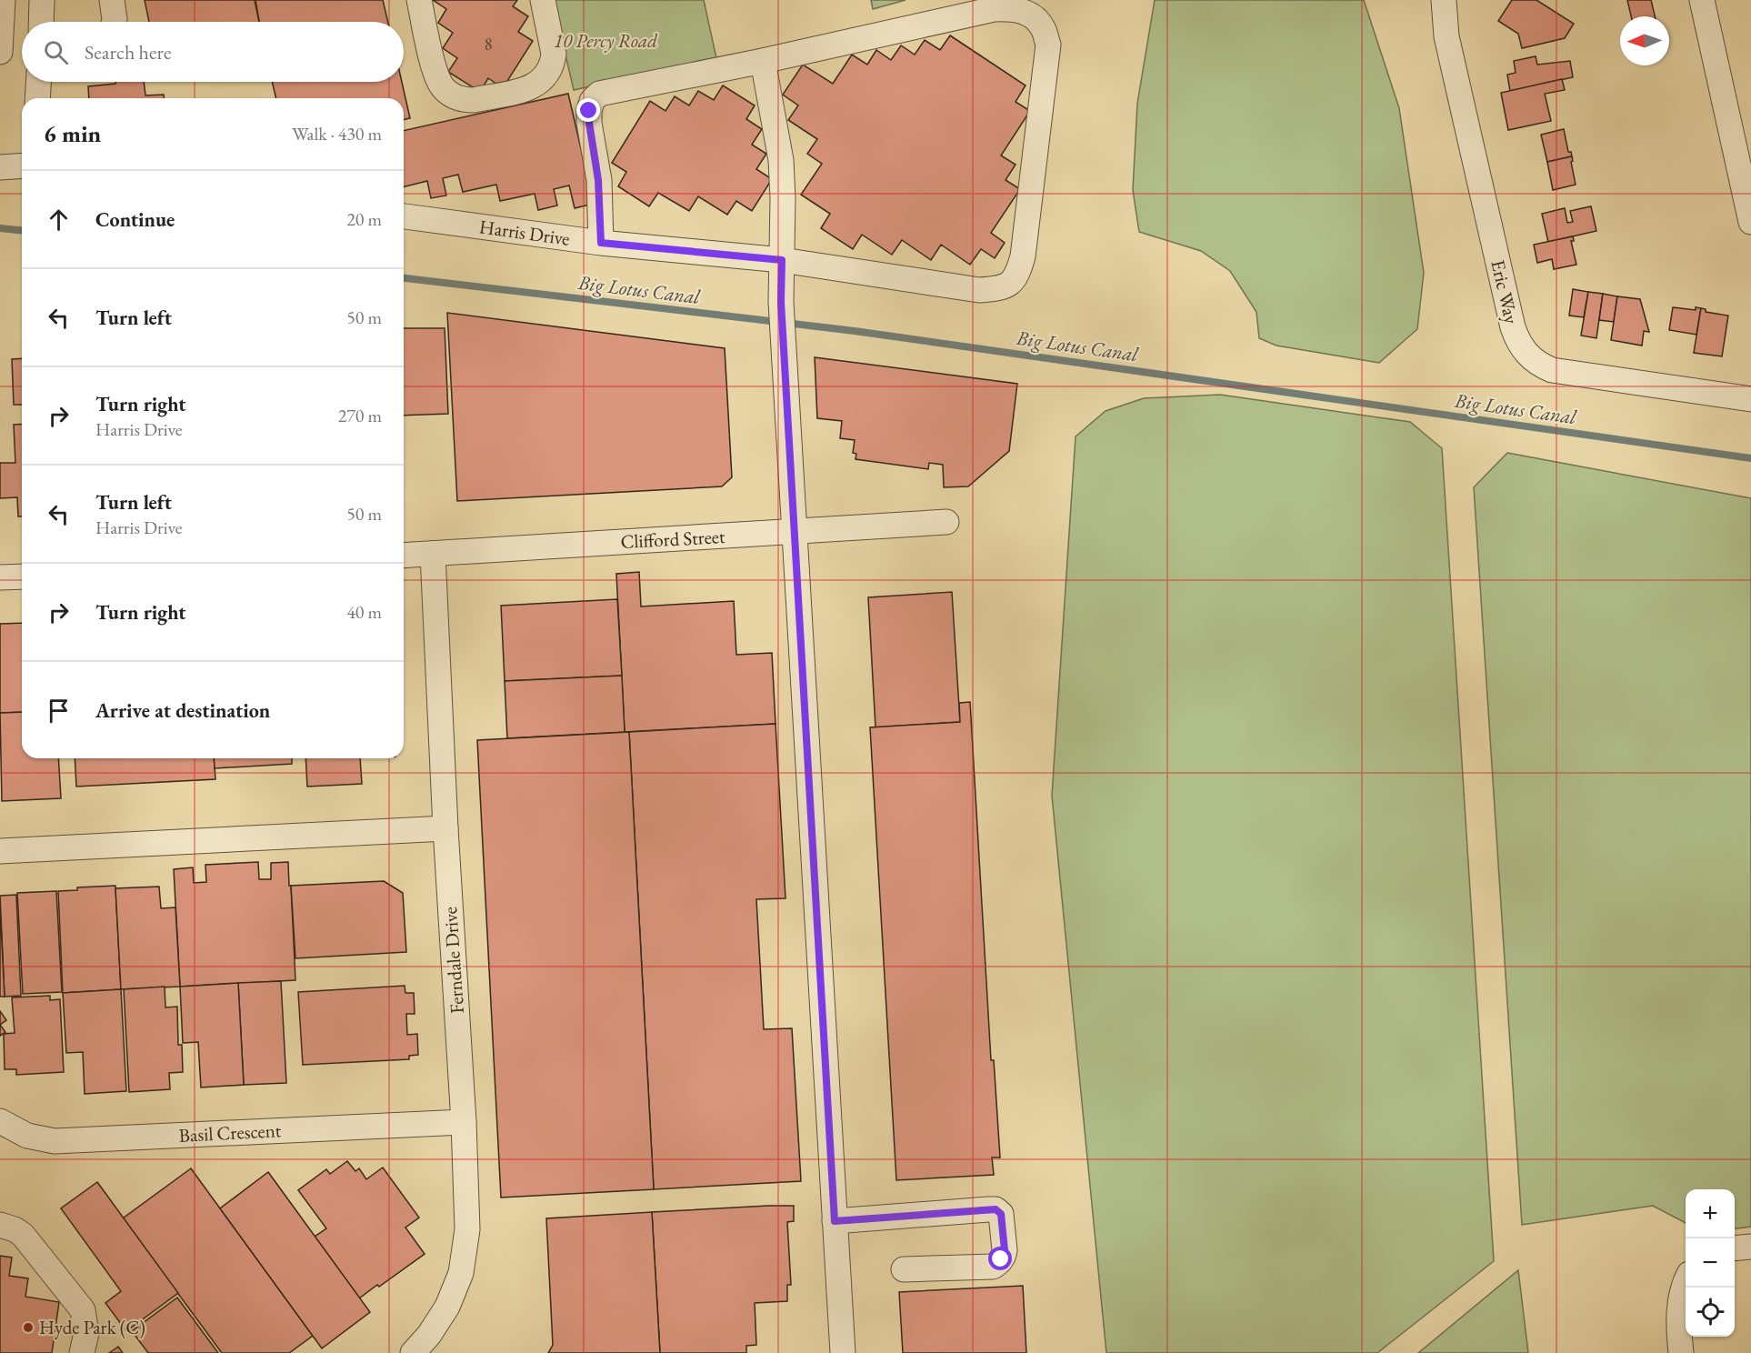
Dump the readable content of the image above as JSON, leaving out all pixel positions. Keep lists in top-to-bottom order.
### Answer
{
  "streets": {
    "street": [
      "Harris Drive",
      "Eric Way",
      "Clifford Street",
      "Ferndale Drive",
      "Basil Crescent"
    ]
  },
  "crossings": [
    ["Clifford Street", "Ferndale Drive"],
    ["Ferndale Drive", "Basil Crescent"]
  ],
  "water": ["Big Lotus Canal"],
  "parks": ["10 Percy Road"],
  "places": ["Hyde Park (C)"],
  "house_numbers": ["8"],
  "north": "left",
  "page": {
    "search": "Search here",
    "heading": ["6 min", "Walk · 430 m"],
    "list": [
      ["Continue", "20 m"],
      ["Turn left", "50 m"],
      ["Turn right", "Harris Drive", "270 m"],
      ["Turn left", "Harris Drive", "50 m"],
      ["Turn right", "40 m"],
      "Arrive at destination"
    ],
    "map_buttons": ["+", "−"]
  }
}
